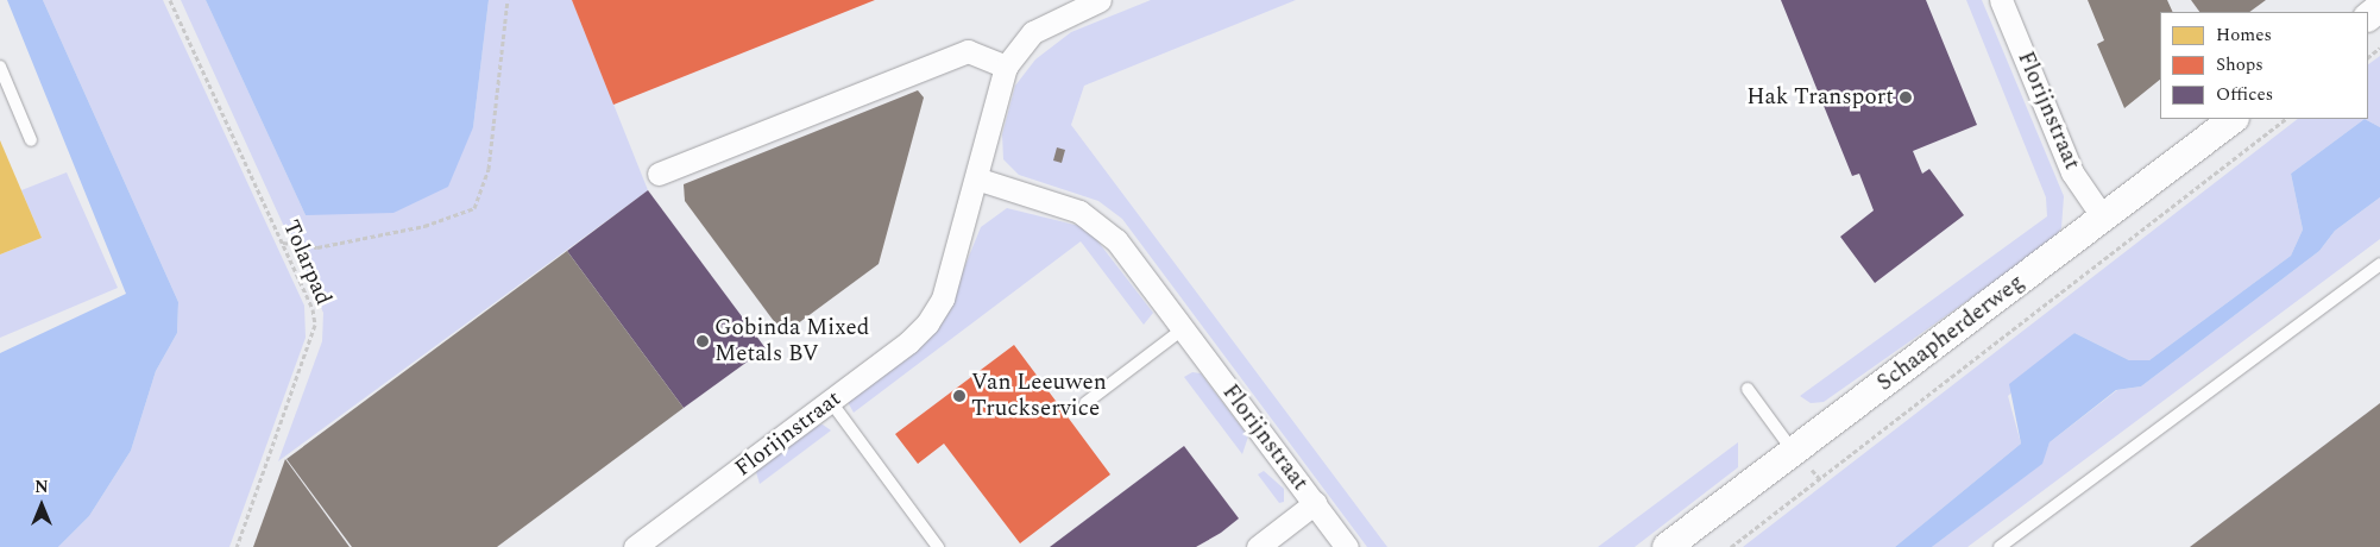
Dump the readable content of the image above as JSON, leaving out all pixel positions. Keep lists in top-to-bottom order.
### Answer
{
  "streets": {
    "street": ["Florijnstraat", "Schaapherderweg"],
    "path": ["Tolarpad"]
  },
  "crossings": [
    ["Florijnstraat", "Schaapherderweg"]
  ],
  "places": ["Hak Transport", "Gobinda Mixed Metals BV", "Van Leeuwen Truckservice"],
  "legend": ["Homes", "Shops", "Offices"],
  "north": "top"
}
